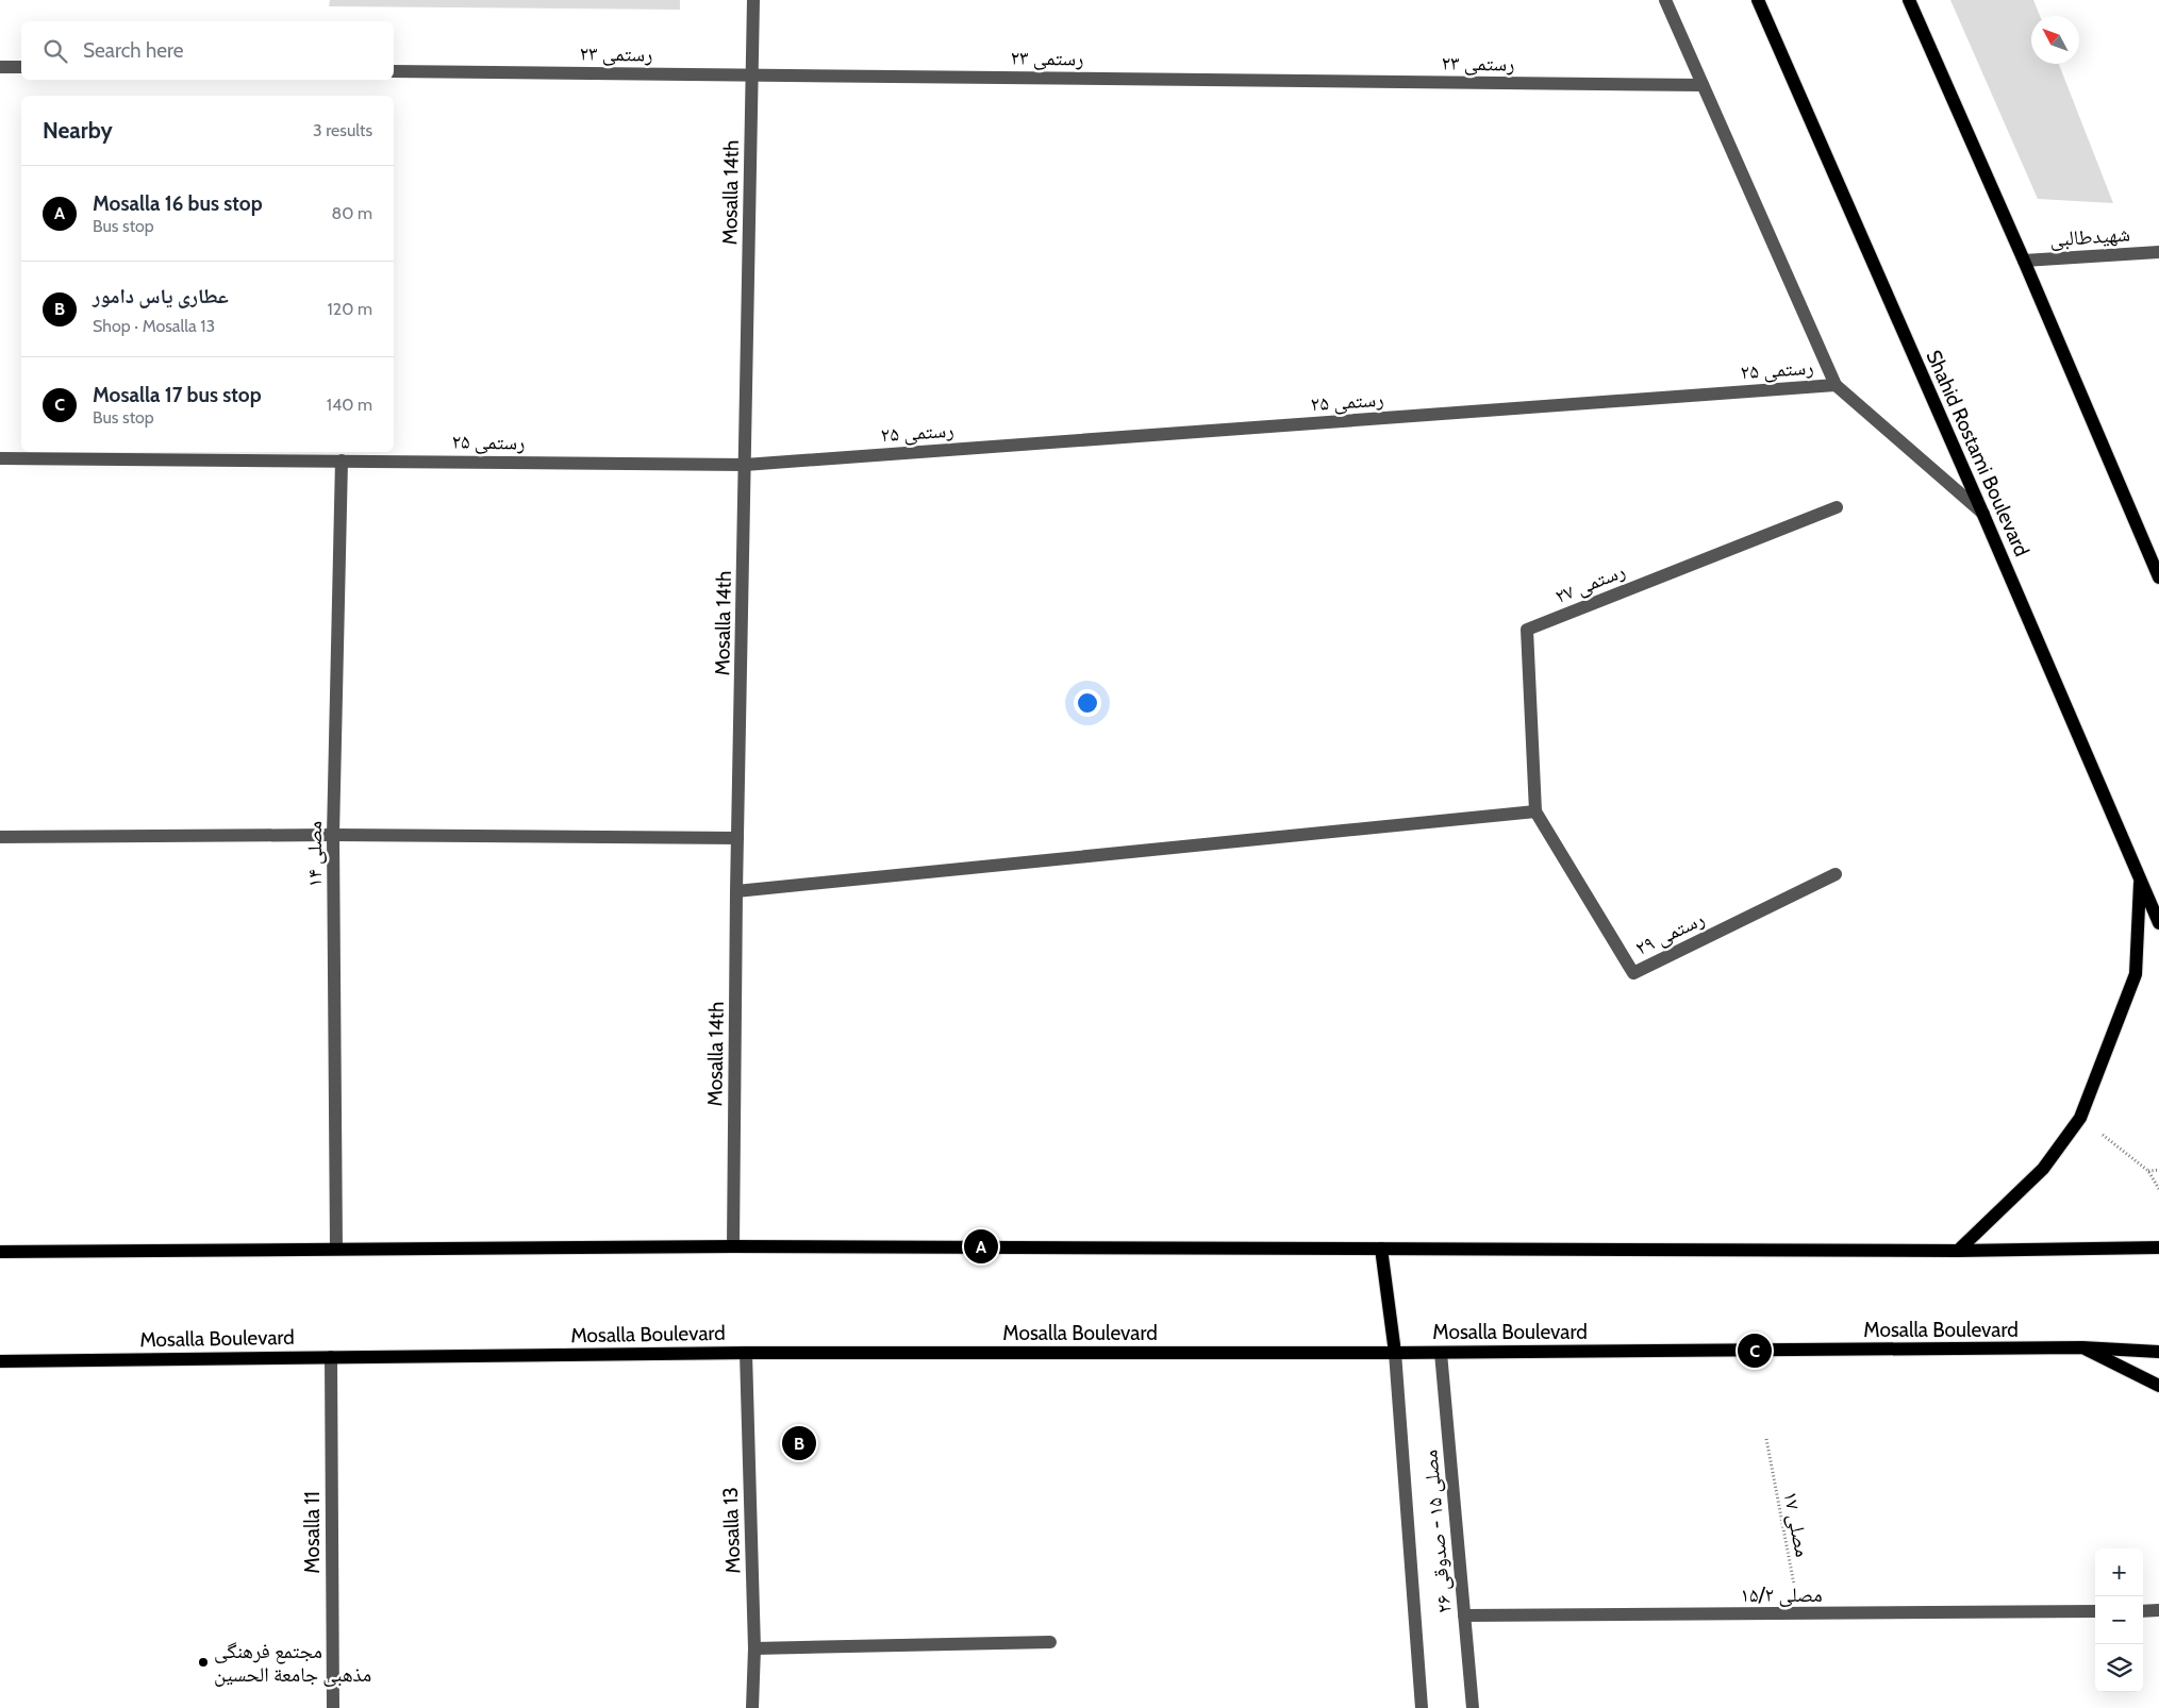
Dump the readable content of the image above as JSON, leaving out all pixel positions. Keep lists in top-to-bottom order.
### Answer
{
  "streets": {
    "main road": ["Shahid Rostami Boulevard", "Mosalla Boulevard"],
    "street": [
      "رستمی ۲۳",
      "Mosalla 14th",
      "شهیدطالبی",
      "رستمی ۲۵",
      "رستمی ۲۷",
      "مصلی ۱۴",
      "رستمی ۲۹",
      "Mosalla 13",
      "مصلی ۱۵ - صدوقی ۲۶",
      "Mosalla 11",
      "مصلی ۱۵/۲"
    ],
    "path": ["مصلی ۱۷"]
  },
  "crossings": [
    ["رستمی ۲۳", "Mosalla 14th"],
    ["Mosalla 14th", "رستمی ۲۵"],
    ["رستمی ۲۵", "مصلی ۱۴"],
    ["رستمی ۲۷", "رستمی ۲۹"],
    ["Mosalla Boulevard", "Mosalla 13"],
    ["Mosalla Boulevard", "مصلی ۱۵ - صدوقی ۲۶"],
    ["Mosalla Boulevard", "Mosalla 11"],
    ["مصلی ۱۷", "مصلی ۱۵/۲"],
    ["مصلی ۱۵ - صدوقی ۲۶", "مصلی ۱۵/۲"]
  ],
  "places": ["مجتمع فرهنگی مذهبی جامعة الحسین"],
  "north": "top left",
  "page": {
    "search": "Search here",
    "heading": ["Nearby", "3 results"],
    "list": [
      {
        "mark": "A",
        "name": "Mosalla 16 bus stop",
        "note": "Bus stop",
        "value": "80 m"
      },
      {
        "mark": "B",
        "name": "عطاری یاس دامور",
        "note": "Shop · Mosalla 13",
        "value": "120 m"
      },
      {
        "mark": "C",
        "name": "Mosalla 17 bus stop",
        "note": "Bus stop",
        "value": "140 m"
      }
    ],
    "pins": ["A", "C", "B"],
    "map_buttons": ["+", "−"]
  }
}
